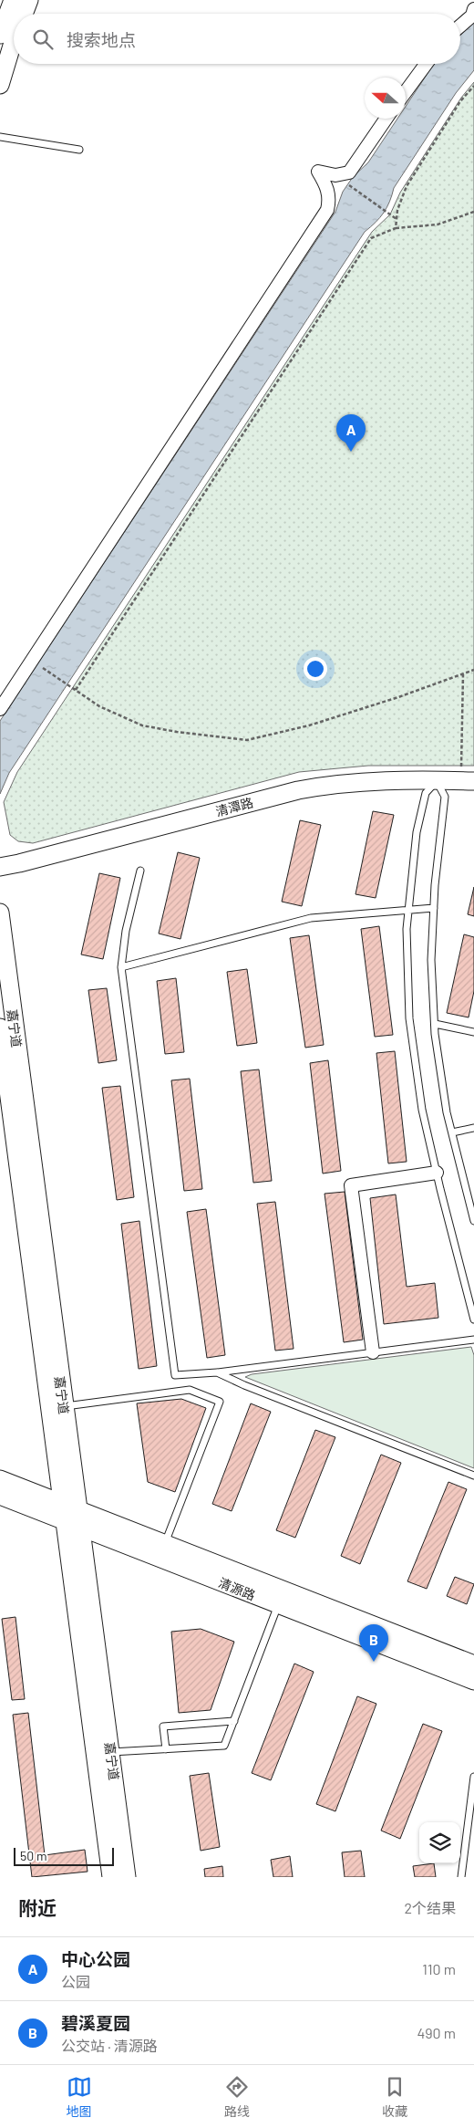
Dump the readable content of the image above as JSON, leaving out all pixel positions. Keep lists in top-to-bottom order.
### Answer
{
  "streets": {
    "main road": ["清潭路", "嘉宁道", "清源路"]
  },
  "crossings": [
    ["嘉宁道", "清源路"]
  ],
  "scale_bar": "50 m",
  "north": "left",
  "page": {
    "search": "搜索地点",
    "pins": ["A", "B"],
    "scale": "50 m",
    "heading": ["附近", "2个结果"],
    "list": [
      {
        "mark": "A",
        "name": "中心公园",
        "note": "公园",
        "value": "110 m"
      },
      {
        "mark": "B",
        "name": "碧溪夏园",
        "note": "公交站 · 清源路",
        "value": "490 m"
      }
    ],
    "nav": ["地图", "路线", "收藏"]
  }
}
